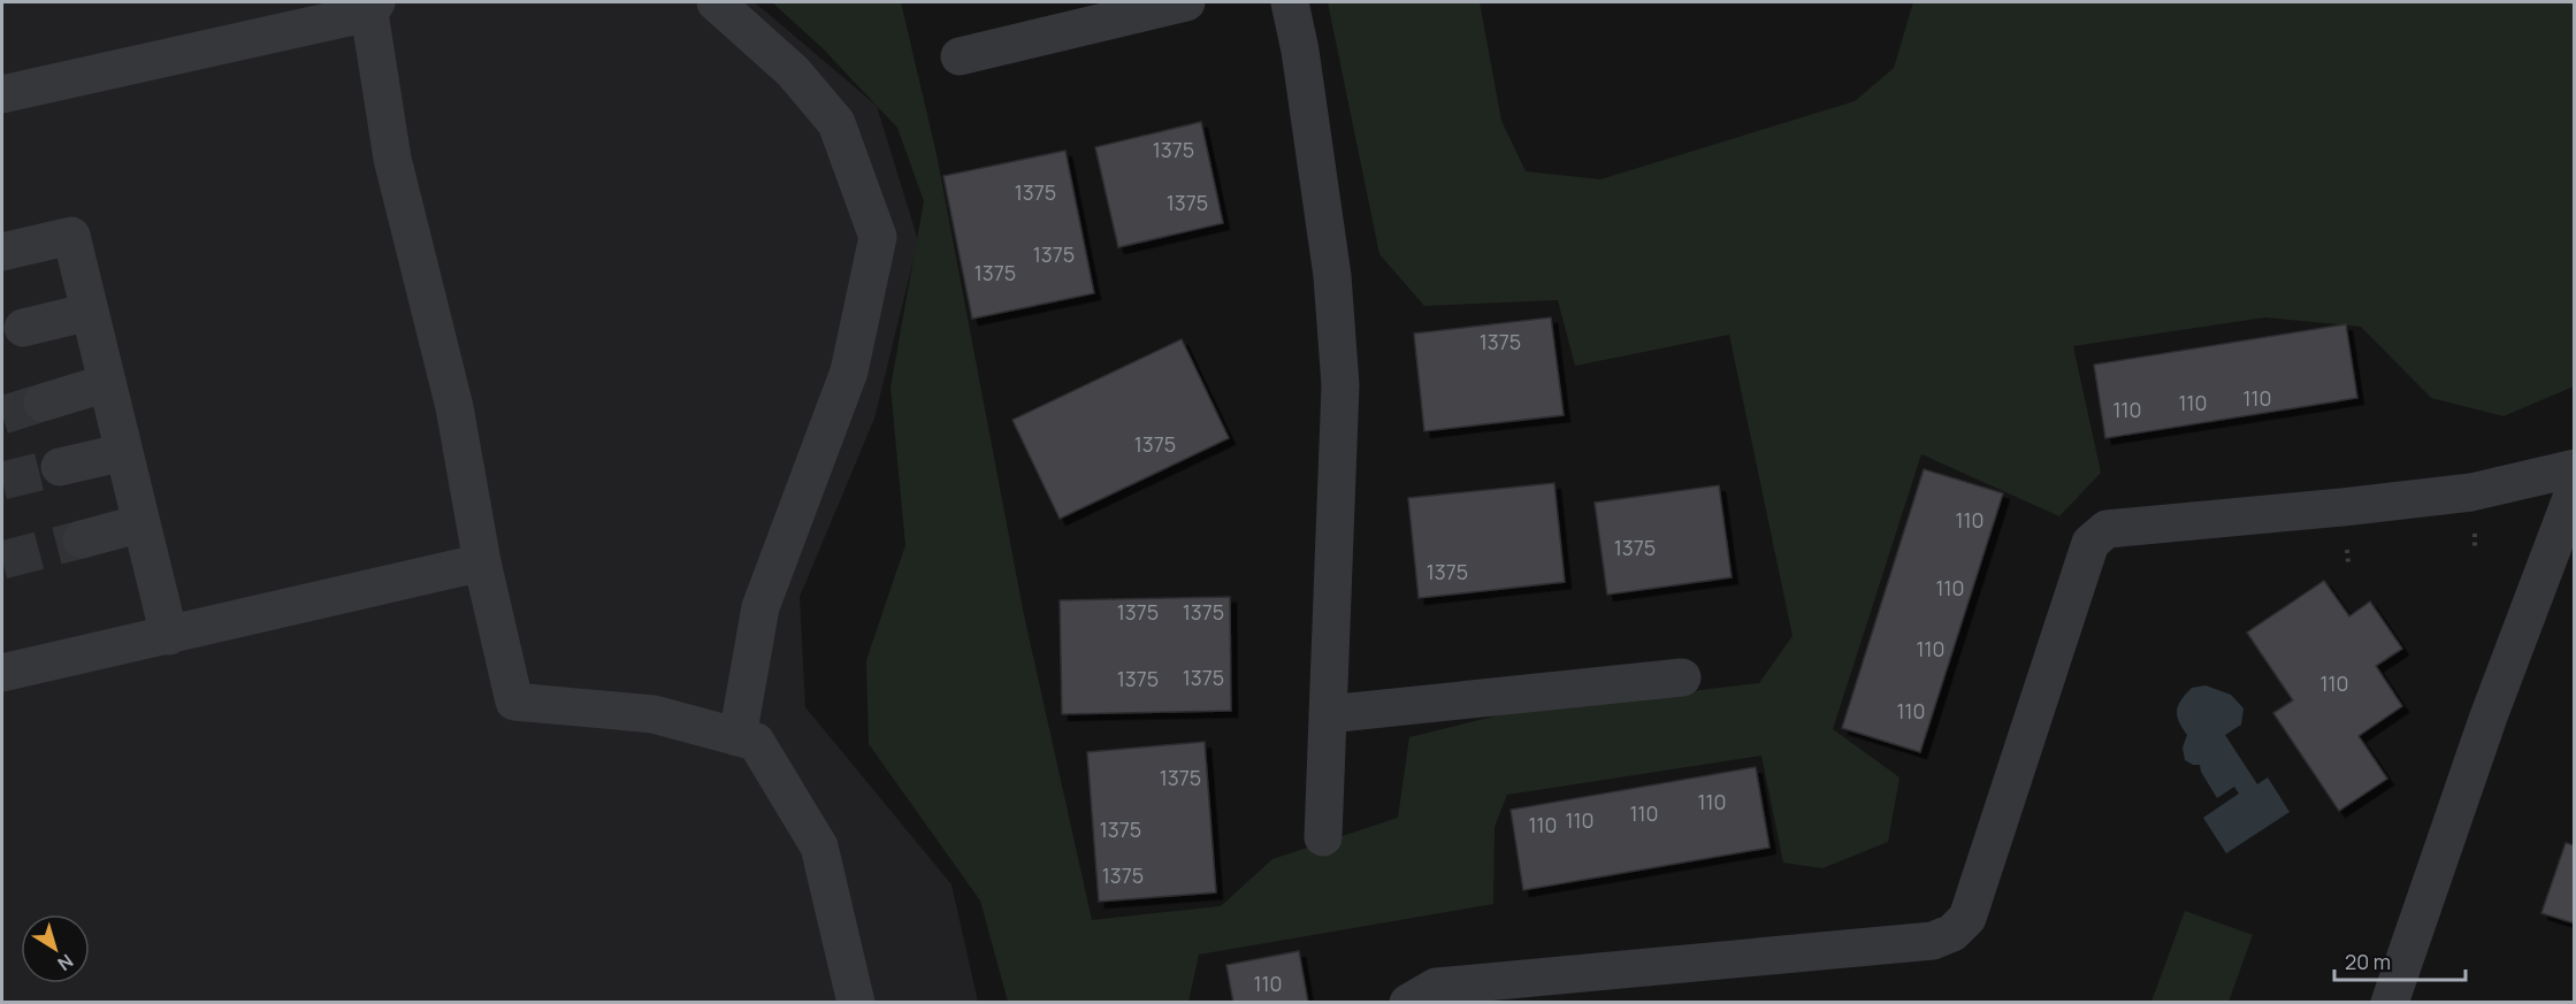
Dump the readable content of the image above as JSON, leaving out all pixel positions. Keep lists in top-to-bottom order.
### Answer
{
  "house_numbers": [
    "1375",
    "1375",
    "1375",
    "1375",
    "1375",
    "1375",
    "110",
    "110",
    "110",
    "1375",
    "110",
    "1375",
    "1375",
    "110",
    "1375",
    "1375",
    "110",
    "1375",
    "1375",
    "110",
    "110",
    "1375",
    "110",
    "110",
    "110",
    "110",
    "1375",
    "1375",
    "110"
  ],
  "scale_bar": "20 m",
  "north": "bottom right"
}
